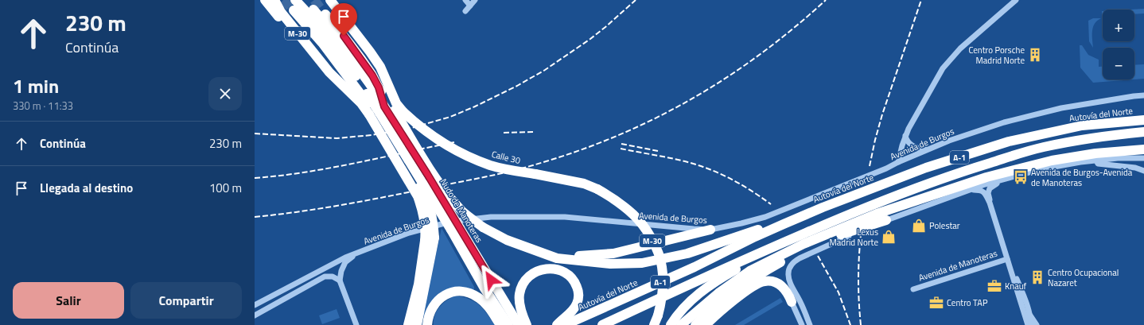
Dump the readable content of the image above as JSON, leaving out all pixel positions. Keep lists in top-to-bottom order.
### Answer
{
  "streets": {
    "highway": [
      "M-30",
      "Autovía del Norte",
      "Calle 30",
      "A-1",
      "Nudo de Manoteras"
    ],
    "street": ["Avenida de Burgos", "Avenida de Manoteras"]
  },
  "crossings": [
    ["M-30", "Calle 30"],
    ["Calle 30", "Nudo de Manoteras"]
  ],
  "places": {
    "building": ["Centro Porsche Madrid Norte", "Centro Ocupacional Nazaret"],
    "bus stop": ["Avenida de Burgos-Avenida de Manoteras"],
    "shop": ["Polestar", "Lexus Madrid Norte"],
    "office": ["Knauf", "Centro TAP"]
  },
  "page": {
    "turn": ["230 m", "Continúa"],
    "map_buttons": ["+", "−"],
    "heading": ["1 min", "330 m · 11:33"],
    "list": [
      {
        "name": "Continúa",
        "value": "230 m"
      },
      {
        "name": "Llegada al destino",
        "value": "100 m"
      }
    ],
    "buttons": ["Salir", "Compartir"]
  }
}
